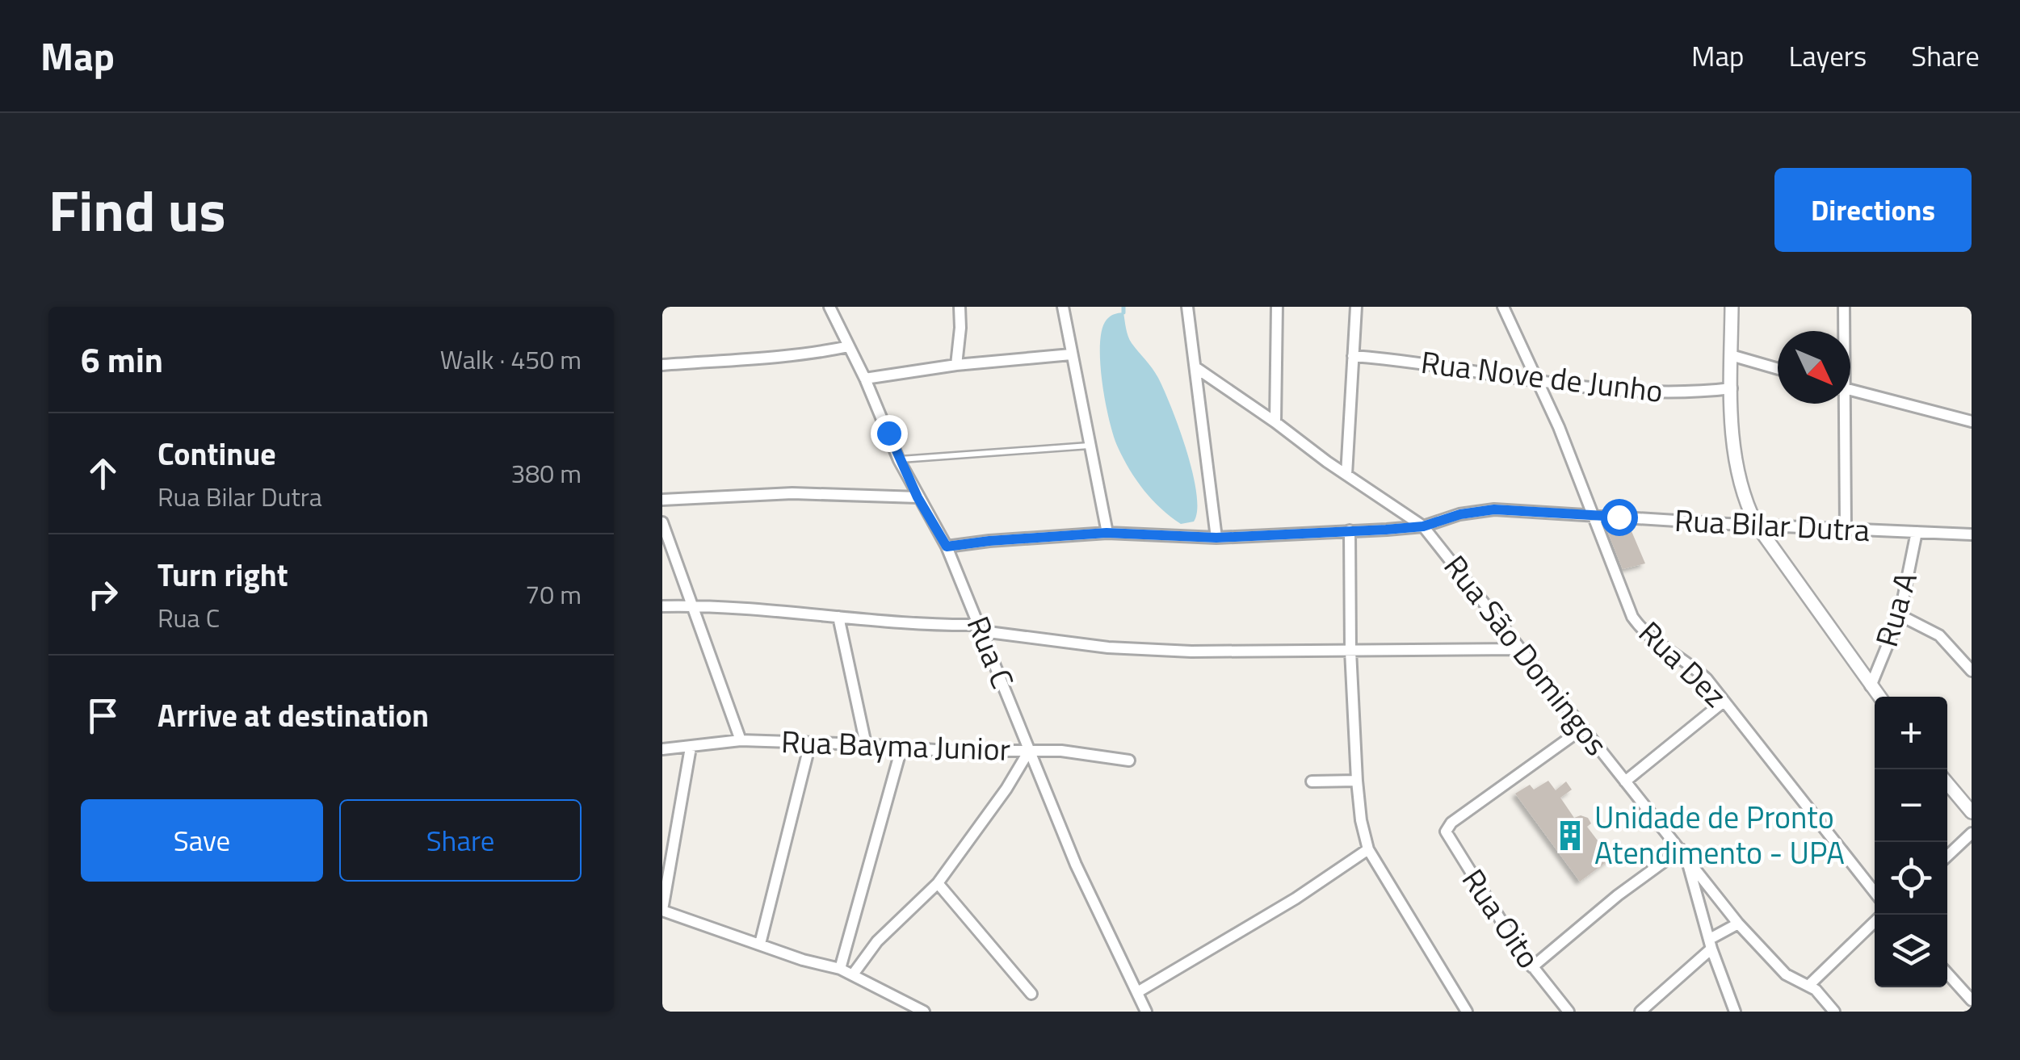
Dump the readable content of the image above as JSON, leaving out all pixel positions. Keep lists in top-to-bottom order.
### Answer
{
  "streets": {
    "street": [
      "Rua Nove de Junho",
      "Rua Bilar Dutra",
      "Rua A",
      "Rua C",
      "Rua São Domingos",
      "Rua Dez",
      "Rua Bayma Junior",
      "Rua Oito"
    ]
  },
  "crossings": [
    ["Rua Nove de Junho", "Rua Dez"],
    ["Rua Bilar Dutra", "Rua A"],
    ["Rua Bilar Dutra", "Rua C"],
    ["Rua Bilar Dutra", "Rua São Domingos"],
    ["Rua Bilar Dutra", "Rua Dez"],
    ["Rua C", "Rua Bayma Junior"],
    ["Rua São Domingos", "Rua Oito"]
  ],
  "places": {
    "building": ["Unidade de Pronto Atendimento - UPA"]
  },
  "north": "bottom right",
  "page": {
    "header": "Map",
    "nav": ["Map", "Layers", "Share"],
    "title": "Find us",
    "buttons": [
      "Directions",
      ["Save", "Share"]
    ],
    "heading": ["6 min", "Walk · 450 m"],
    "list": [
      ["Continue", "Rua Bilar Dutra", "380 m"],
      ["Turn right", "Rua C", "70 m"],
      "Arrive at destination"
    ],
    "map_buttons": ["+", "−"]
  }
}
